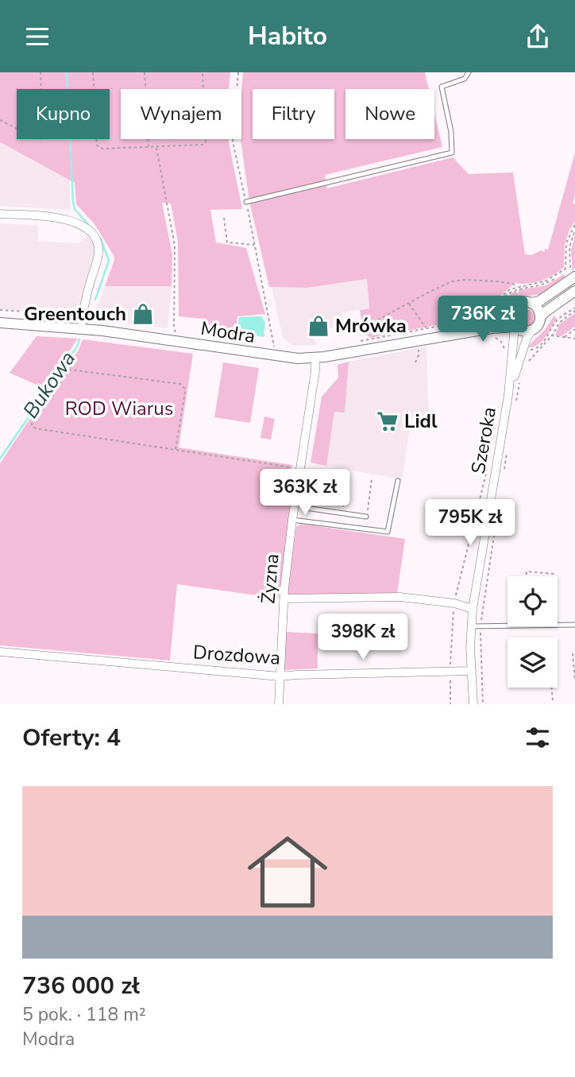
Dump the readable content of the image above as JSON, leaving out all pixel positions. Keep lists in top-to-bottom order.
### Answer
{
  "streets": {
    "street": [
      "Modra",
      "Szeroka",
      "Żyzna",
      "Drozdowa"
    ]
  },
  "crossings": [
    ["Modra", "Szeroka"],
    ["Modra", "Żyzna"],
    ["Szeroka", "Drozdowa"],
    ["Żyzna", "Drozdowa"]
  ],
  "water": ["Bukowa"],
  "parks": ["ROD Wiarus"],
  "places": {
    "shop": ["Greentouch", "Mrówka"],
    "supermarket": ["Lidl"]
  },
  "page": {
    "header": "Habito",
    "chip": [
      "Kupno",
      "Wynajem",
      "Filtry",
      "Nowe"
    ],
    "price": [
      "736K zł",
      "363K zł",
      "795K zł",
      "398K zł"
    ],
    "heading": "Oferty: 4",
    "list": [
      {
        "name": "736 000 zł",
        "note": "5 pok. · 118 m² · Modra"
      }
    ]
  }
}
